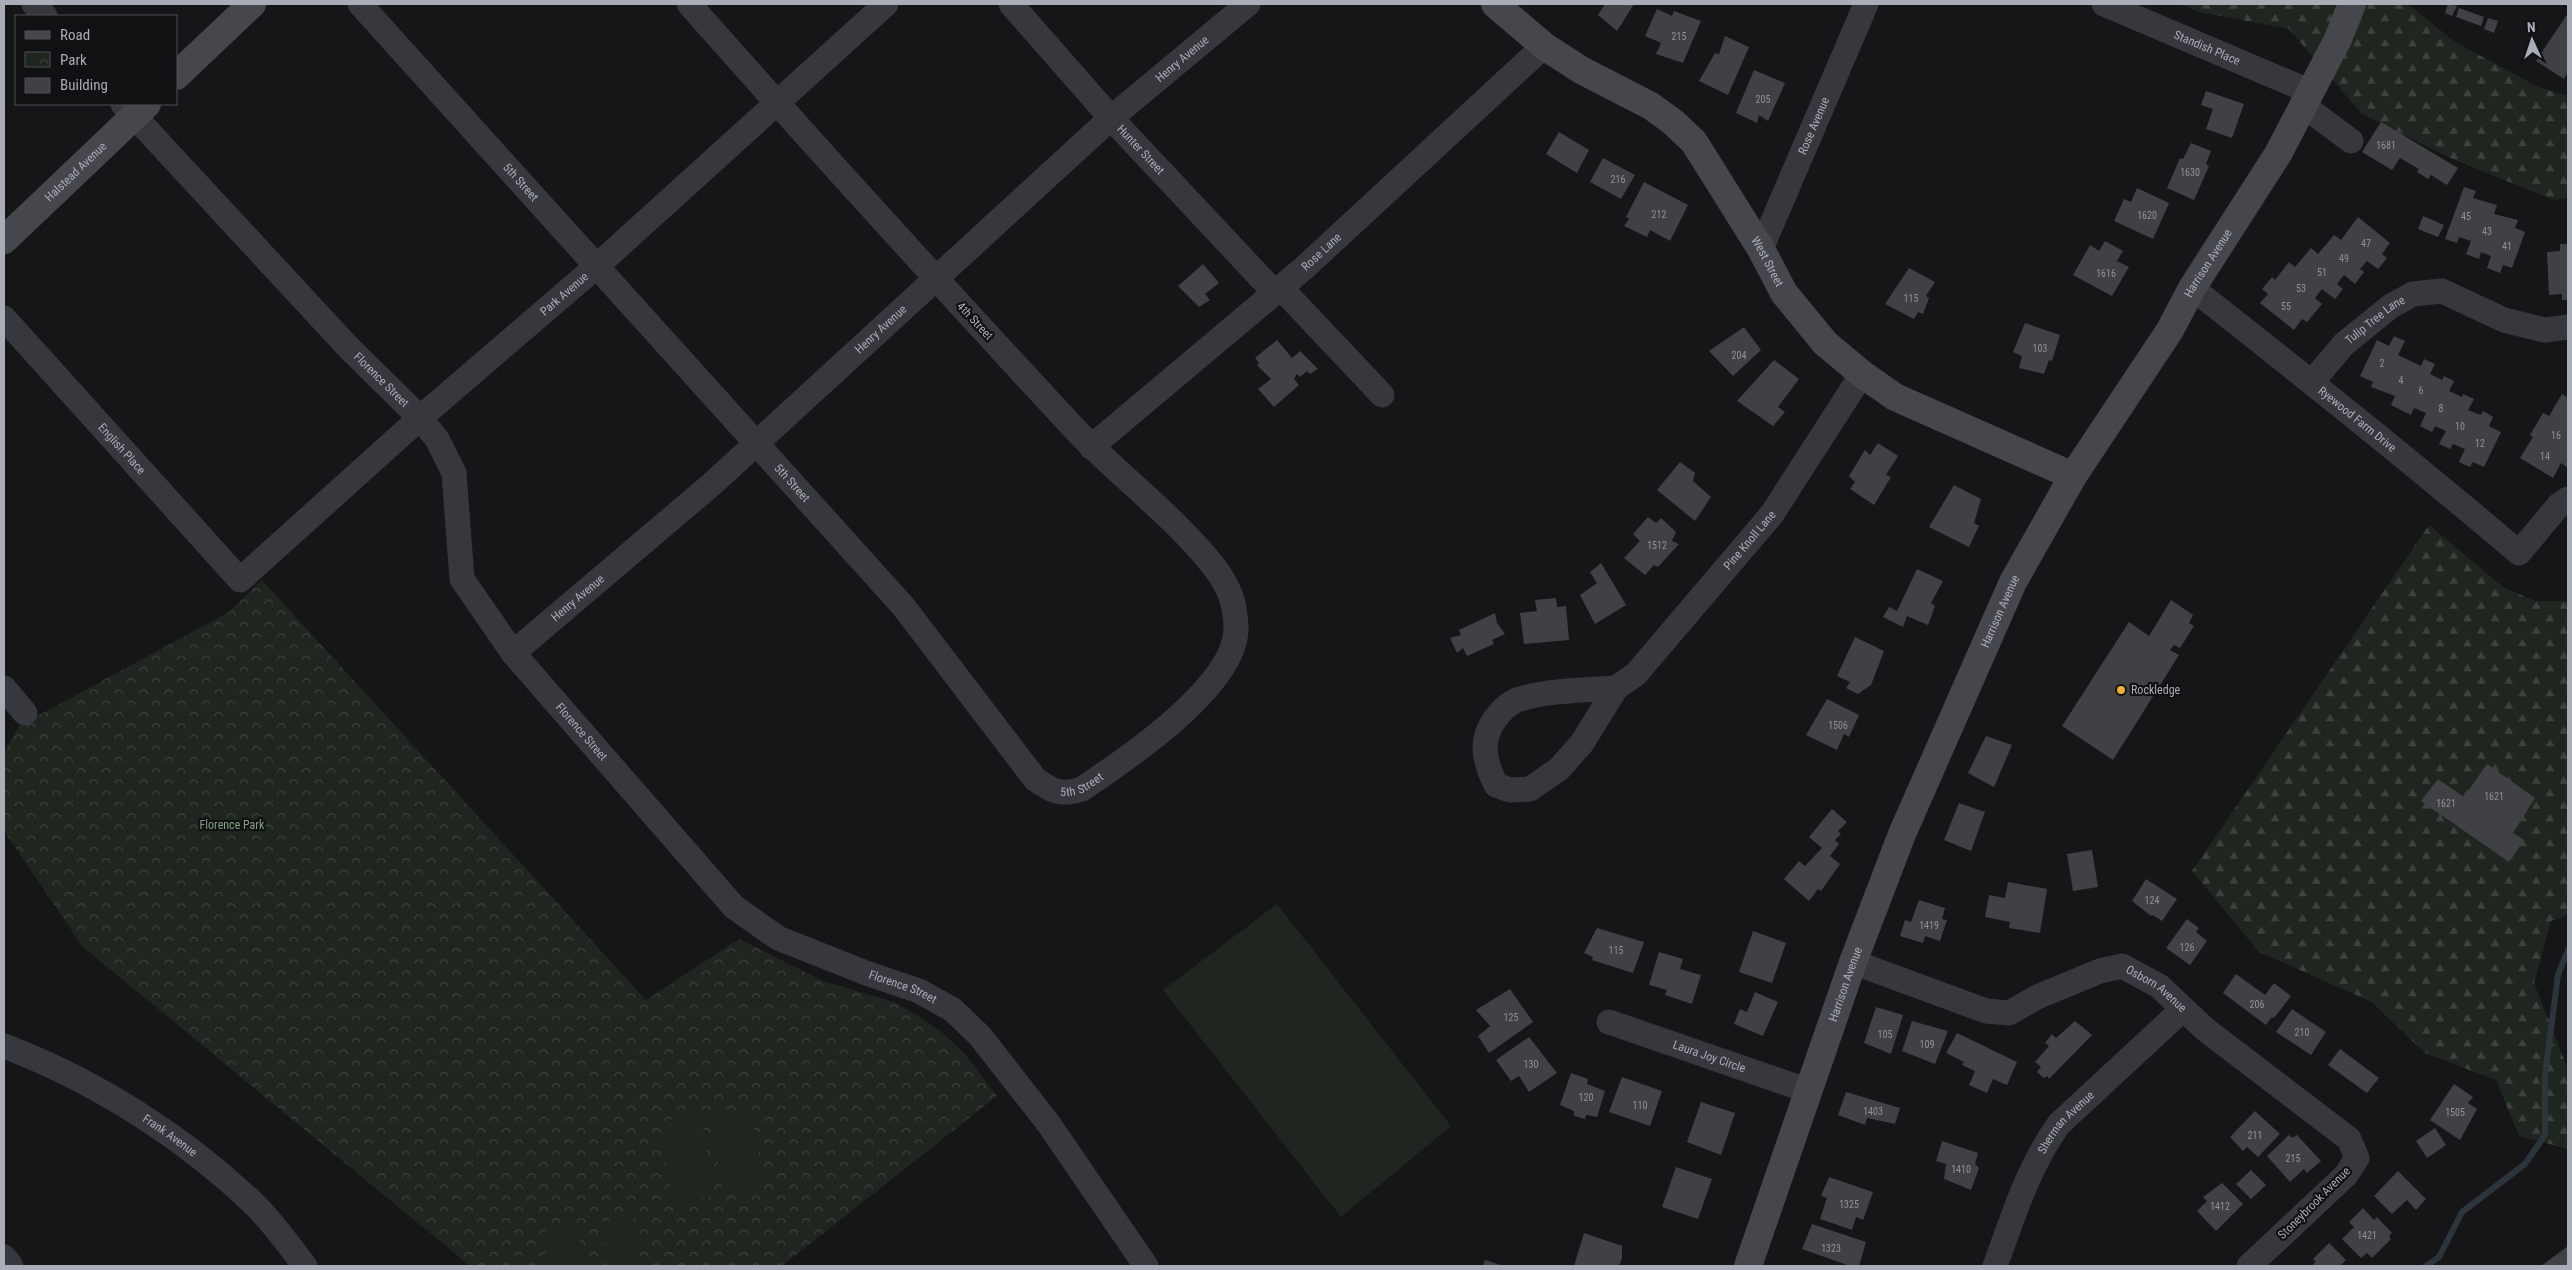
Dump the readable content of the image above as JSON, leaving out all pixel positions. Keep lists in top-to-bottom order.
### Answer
{
  "streets": {
    "main road": ["Halstead Avenue", "West Street", "Harrison Avenue"],
    "street": [
      "Standish Place",
      "Henry Avenue",
      "Rose Avenue",
      "Hunter Street",
      "5th Street",
      "Rose Lane",
      "Park Avenue",
      "4th Street",
      "Tulip Tree Lane",
      "Florence Street",
      "Ryewood Farm Drive",
      "English Place",
      "Pine Knoll Lane",
      "Osborn Avenue",
      "Laura Joy Circle",
      "Sherman Avenue",
      "Frank Avenue",
      "Stoneybrook Avenue"
    ]
  },
  "crossings": [
    ["Standish Place", "Harrison Avenue"],
    ["Henry Avenue", "Hunter Street"],
    ["Henry Avenue", "5th Street"],
    ["Henry Avenue", "4th Street"],
    ["Henry Avenue", "Florence Street"],
    ["Rose Avenue", "West Street"],
    ["Hunter Street", "Rose Lane"],
    ["Halstead Avenue", "Florence Street"],
    ["5th Street", "Park Avenue"],
    ["5th Street", "4th Street"],
    ["Rose Lane", "West Street"],
    ["Rose Lane", "4th Street"],
    ["West Street", "Harrison Avenue"],
    ["West Street", "Pine Knoll Lane"],
    ["Harrison Avenue", "Ryewood Farm Drive"],
    ["Harrison Avenue", "Osborn Avenue"],
    ["Harrison Avenue", "Laura Joy Circle"],
    ["Park Avenue", "4th Street"],
    ["Park Avenue", "Florence Street"],
    ["Park Avenue", "English Place"],
    ["Tulip Tree Lane", "Ryewood Farm Drive"],
    ["Osborn Avenue", "Sherman Avenue"],
    ["Osborn Avenue", "Stoneybrook Avenue"]
  ],
  "parks": ["Florence Park"],
  "places": ["Rockledge"],
  "house_numbers": [
    "215",
    "205",
    "1681",
    "1630",
    "216",
    "212",
    "1620",
    "45",
    "43",
    "47",
    "41",
    "49",
    "51",
    "1616",
    "53",
    "115",
    "55",
    "103",
    "204",
    "2",
    "4",
    "6",
    "8",
    "10",
    "16",
    "12",
    "14",
    "1512",
    "1506",
    "1621",
    "1621",
    "124",
    "1419",
    "126",
    "115",
    "206",
    "125",
    "210",
    "105",
    "109",
    "130",
    "120",
    "110",
    "1403",
    "1505",
    "211",
    "215",
    "1410",
    "1325",
    "1412",
    "1421",
    "1323"
  ],
  "legend": ["Road", "Park", "Building"],
  "north": "top"
}
